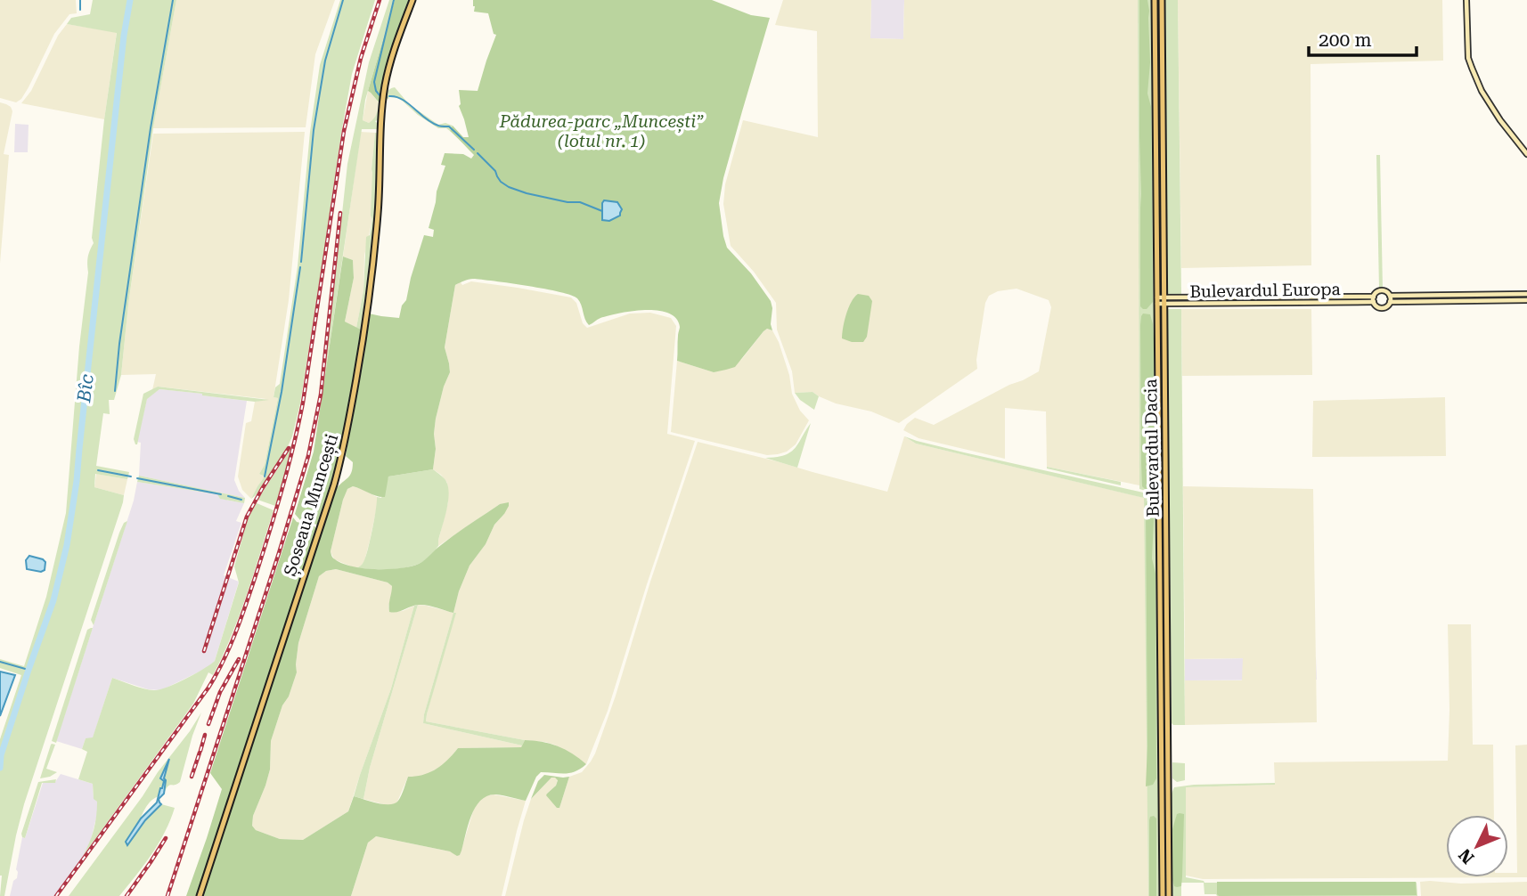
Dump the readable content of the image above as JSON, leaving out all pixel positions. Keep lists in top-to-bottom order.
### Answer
{
  "streets": {
    "main road": ["Bulevardul Dacia", "Șoseaua Muncești"],
    "street": ["Bulevardul Europa"]
  },
  "crossings": [
    ["Bulevardul Europa", "Bulevardul Dacia"]
  ],
  "water": ["Bîc"],
  "parks": ["Pădurea-parc „Muncești” (lotul nr. 1)"],
  "scale_bar": "200 m",
  "north": "bottom left"
}
